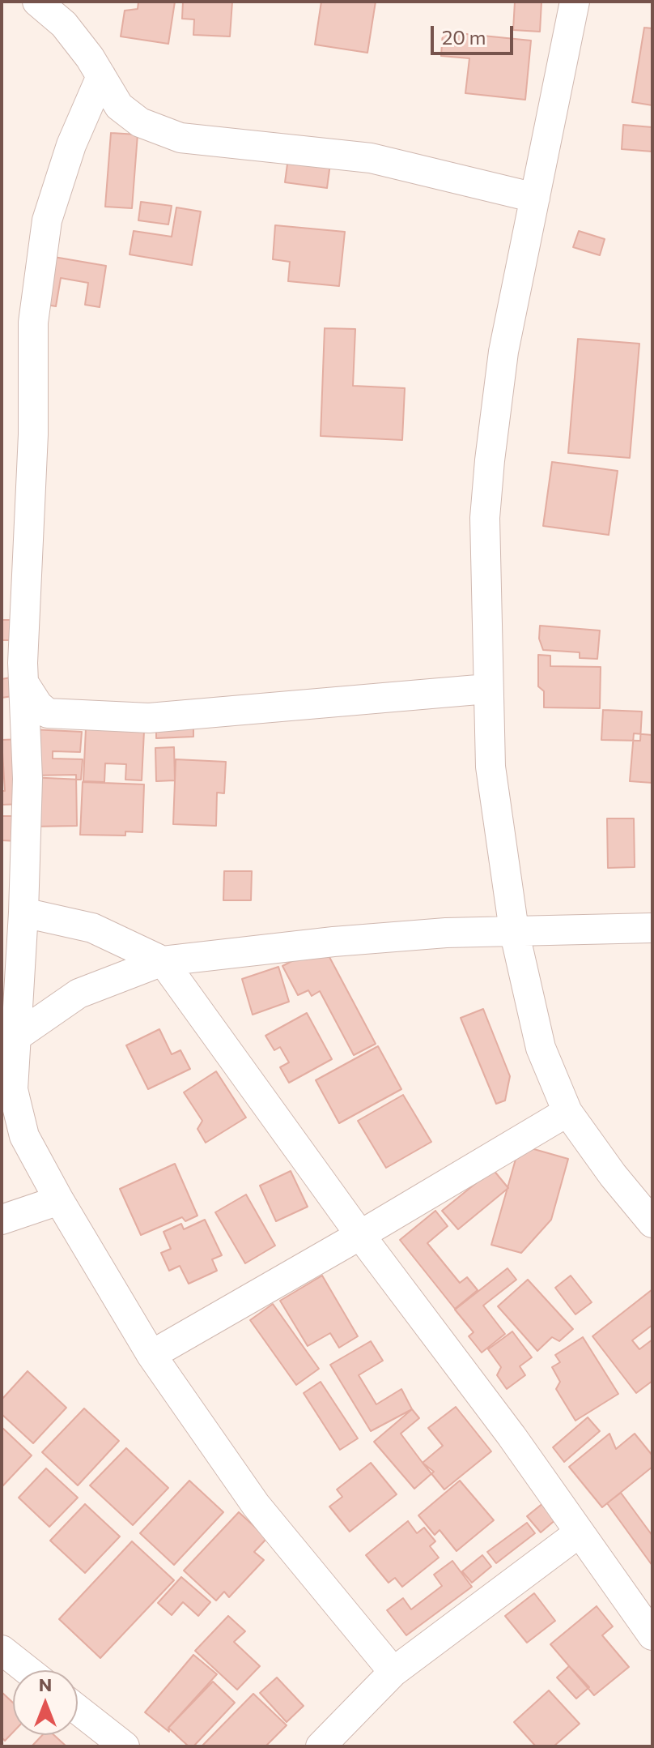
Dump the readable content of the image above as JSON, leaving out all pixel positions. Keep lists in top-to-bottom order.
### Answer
{
  "scale_bar": "20 m",
  "north": "top"
}
